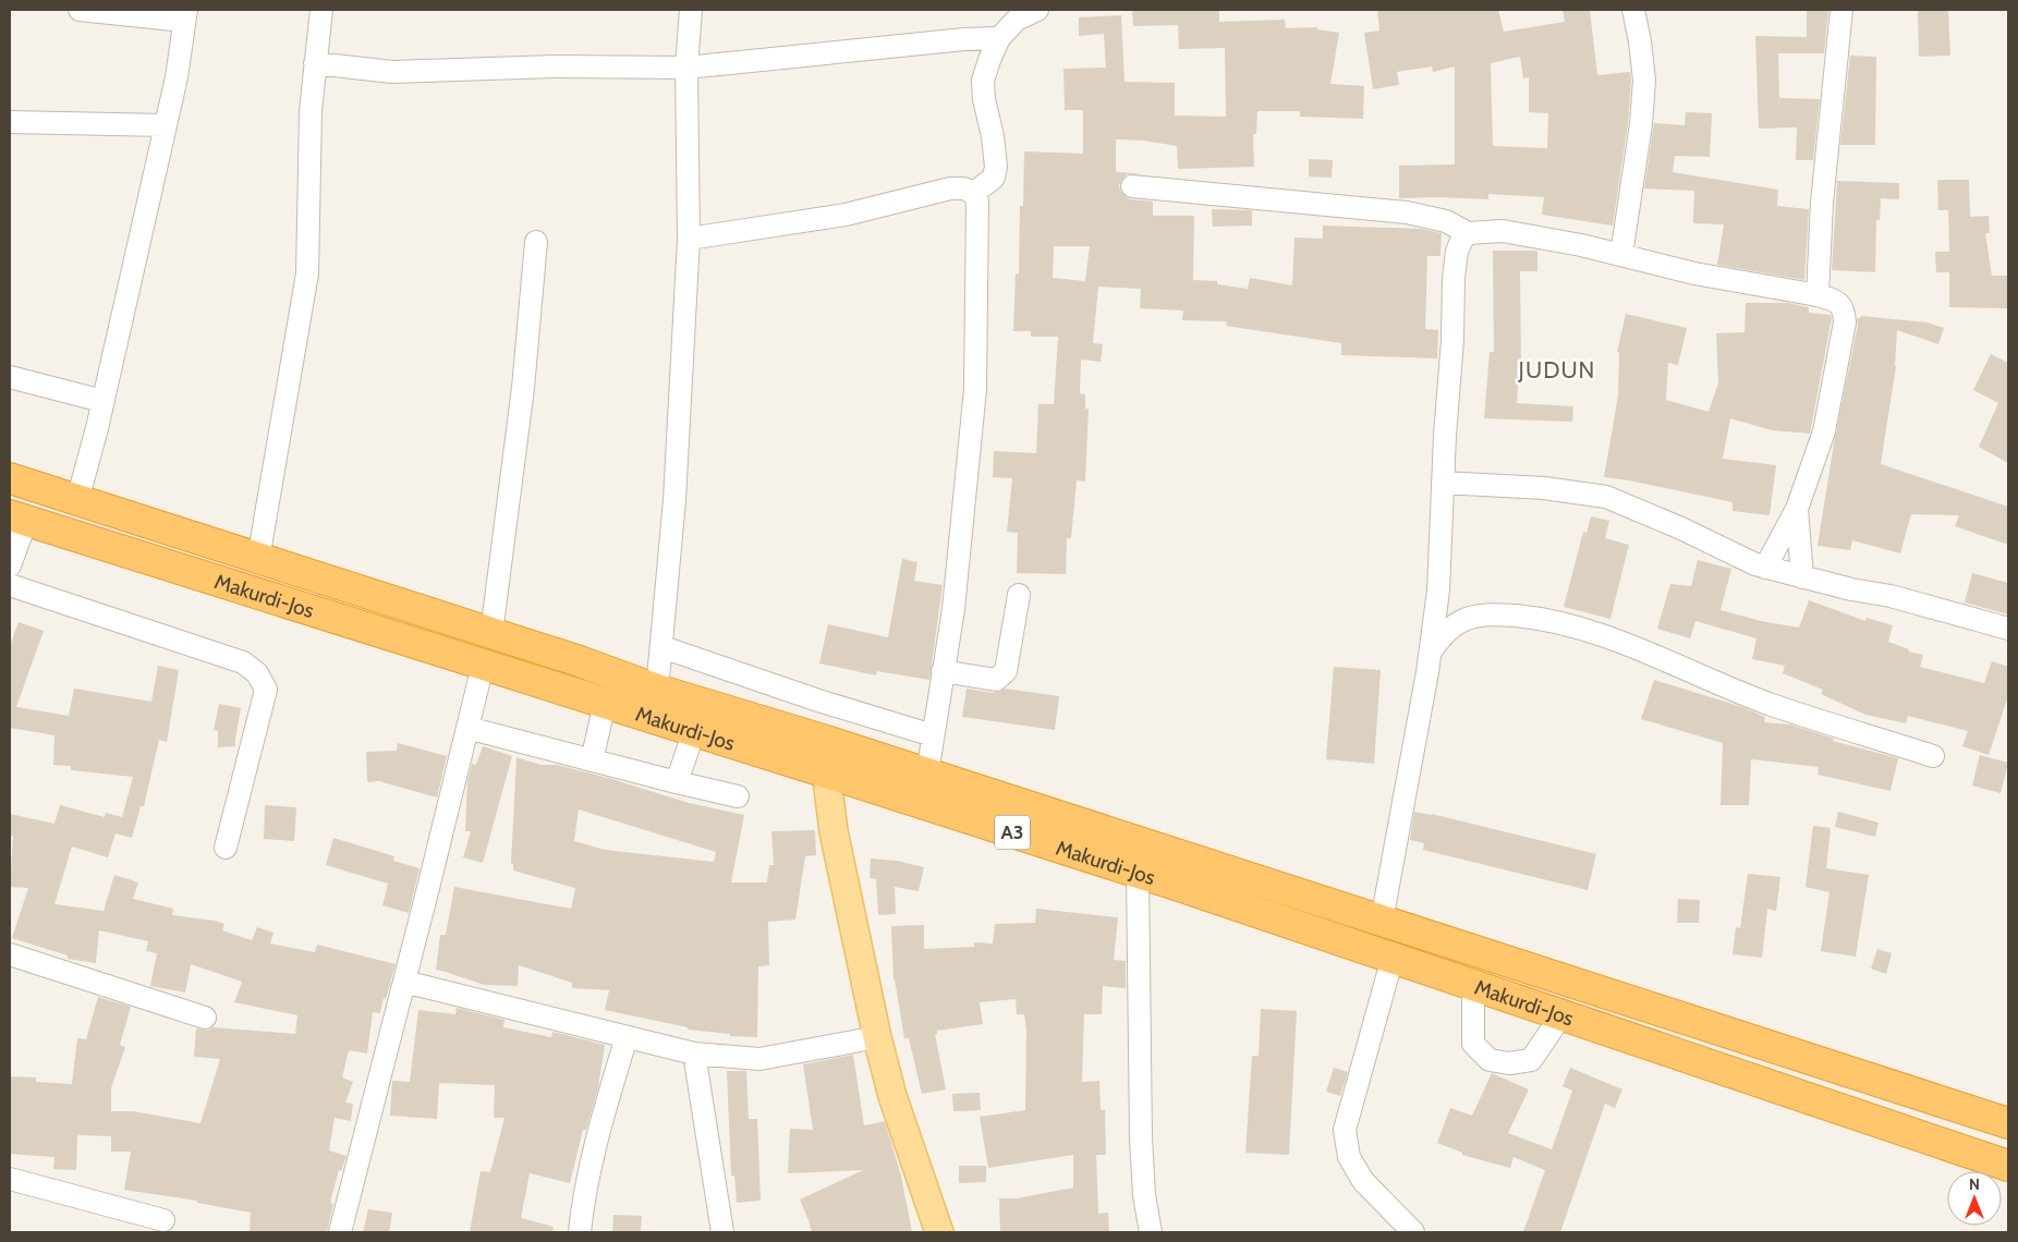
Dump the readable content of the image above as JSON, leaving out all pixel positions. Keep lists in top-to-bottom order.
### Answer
{
  "streets": {
    "highway": ["Makurdi-Jos", "A3"]
  },
  "districts": ["JUDUN"],
  "north": "top"
}
